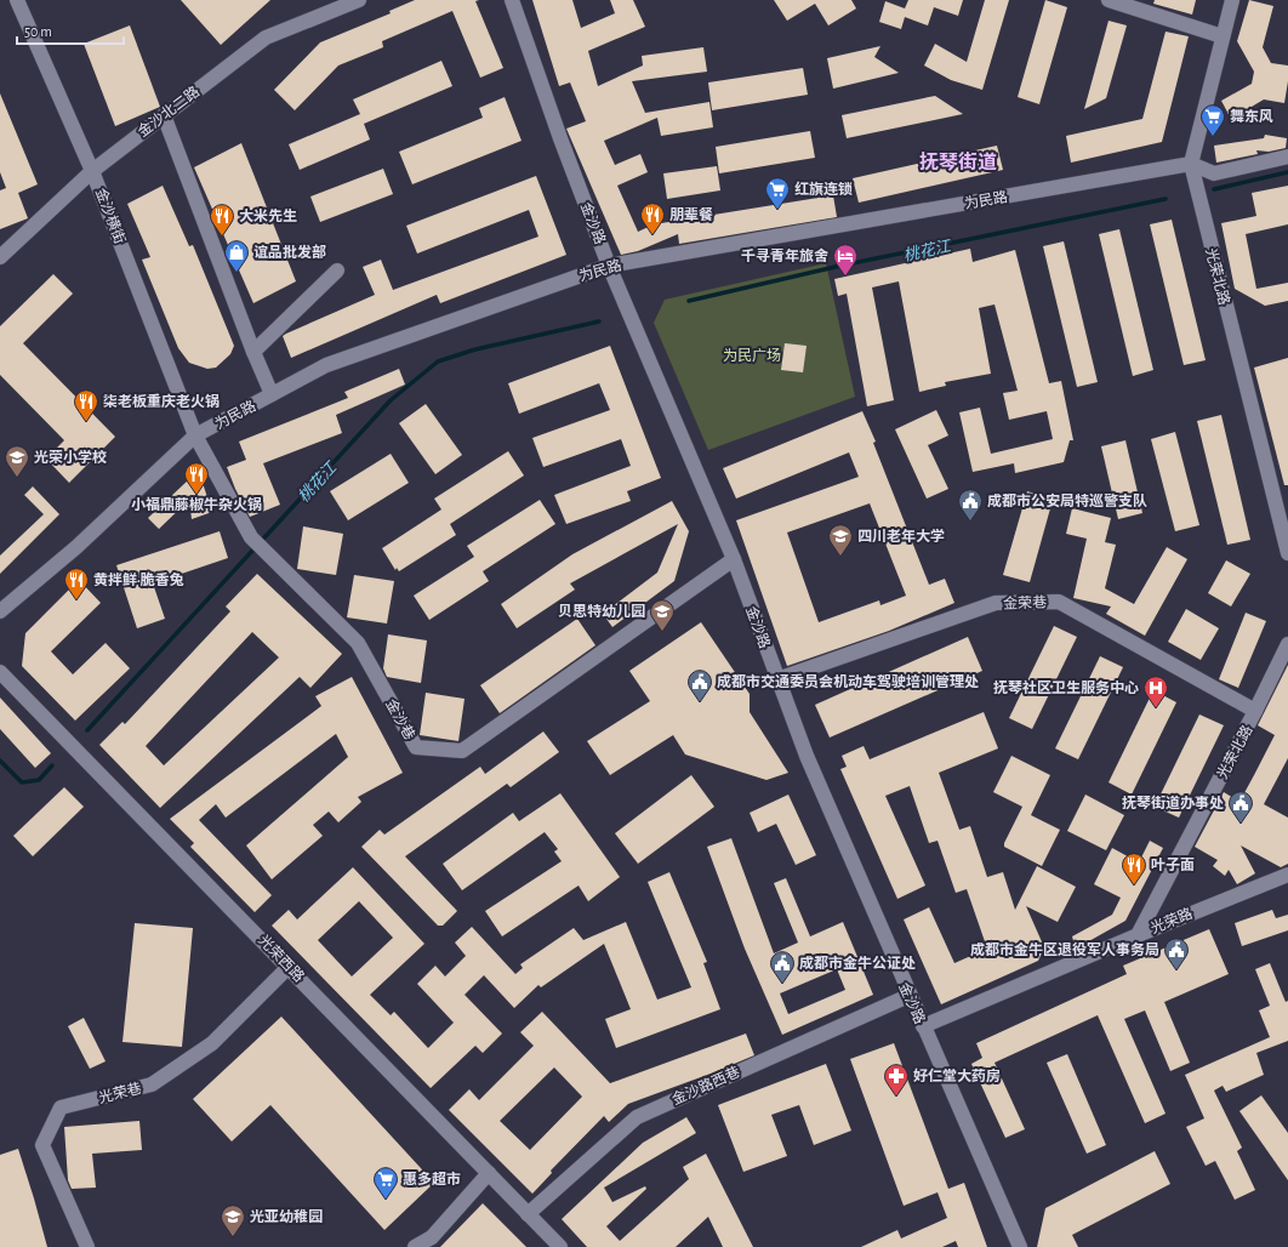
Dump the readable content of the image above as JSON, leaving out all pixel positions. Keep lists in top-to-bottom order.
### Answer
{
  "streets": {
    "street": [
      "金沙北二路",
      "为民路",
      "金沙横街",
      "金沙路",
      "光荣北路",
      "金荣巷",
      "金沙巷",
      "光荣路",
      "光荣西路",
      "金沙路西巷",
      "光荣巷"
    ]
  },
  "crossings": [
    ["金沙北二路", "金沙横街"],
    ["为民路", "金沙横街"],
    ["为民路", "金沙路"],
    ["为民路", "光荣北路"],
    ["为民路", "金沙巷"],
    ["金沙横街", "金沙巷"],
    ["金沙路", "金荣巷"],
    ["金沙路", "金沙巷"],
    ["金沙路", "光荣路"],
    ["金沙路", "金沙路西巷"],
    ["光荣北路", "金荣巷"],
    ["光荣北路", "光荣路"],
    ["光荣西路", "金沙路西巷"],
    ["光荣西路", "光荣巷"]
  ],
  "districts": ["抚琴街道"],
  "water": ["桃花江"],
  "parks": ["为民广场"],
  "places": {
    "supermarket": ["舞东风", "红旗连锁", "惠多超市"],
    "restaurant": [
      "朋辈餐",
      "大米先生",
      "柒老板重庆老火锅",
      "小福鼎藤椒牛杂火锅",
      "黄拌鲜·脆香兔",
      "叶子面"
    ],
    "shop": ["谊品批发部"],
    "hotel": ["千寻青年旅舍"],
    "school or university": [
      "光荣小学校",
      "四川老年大学",
      "贝思特幼儿园",
      "光亚幼稚园"
    ],
    "public building": [
      "成都市公安局特巡警支队",
      "成都市交通委员会机动车驾驶培训管理处",
      "抚琴街道办事处",
      "成都市金牛区退役军人事务局",
      "成都市金牛公证处"
    ],
    "hospital": ["抚琴社区卫生服务中心"],
    "pharmacy": ["好仁堂大药房"]
  },
  "scale_bar": "50 m"
}
